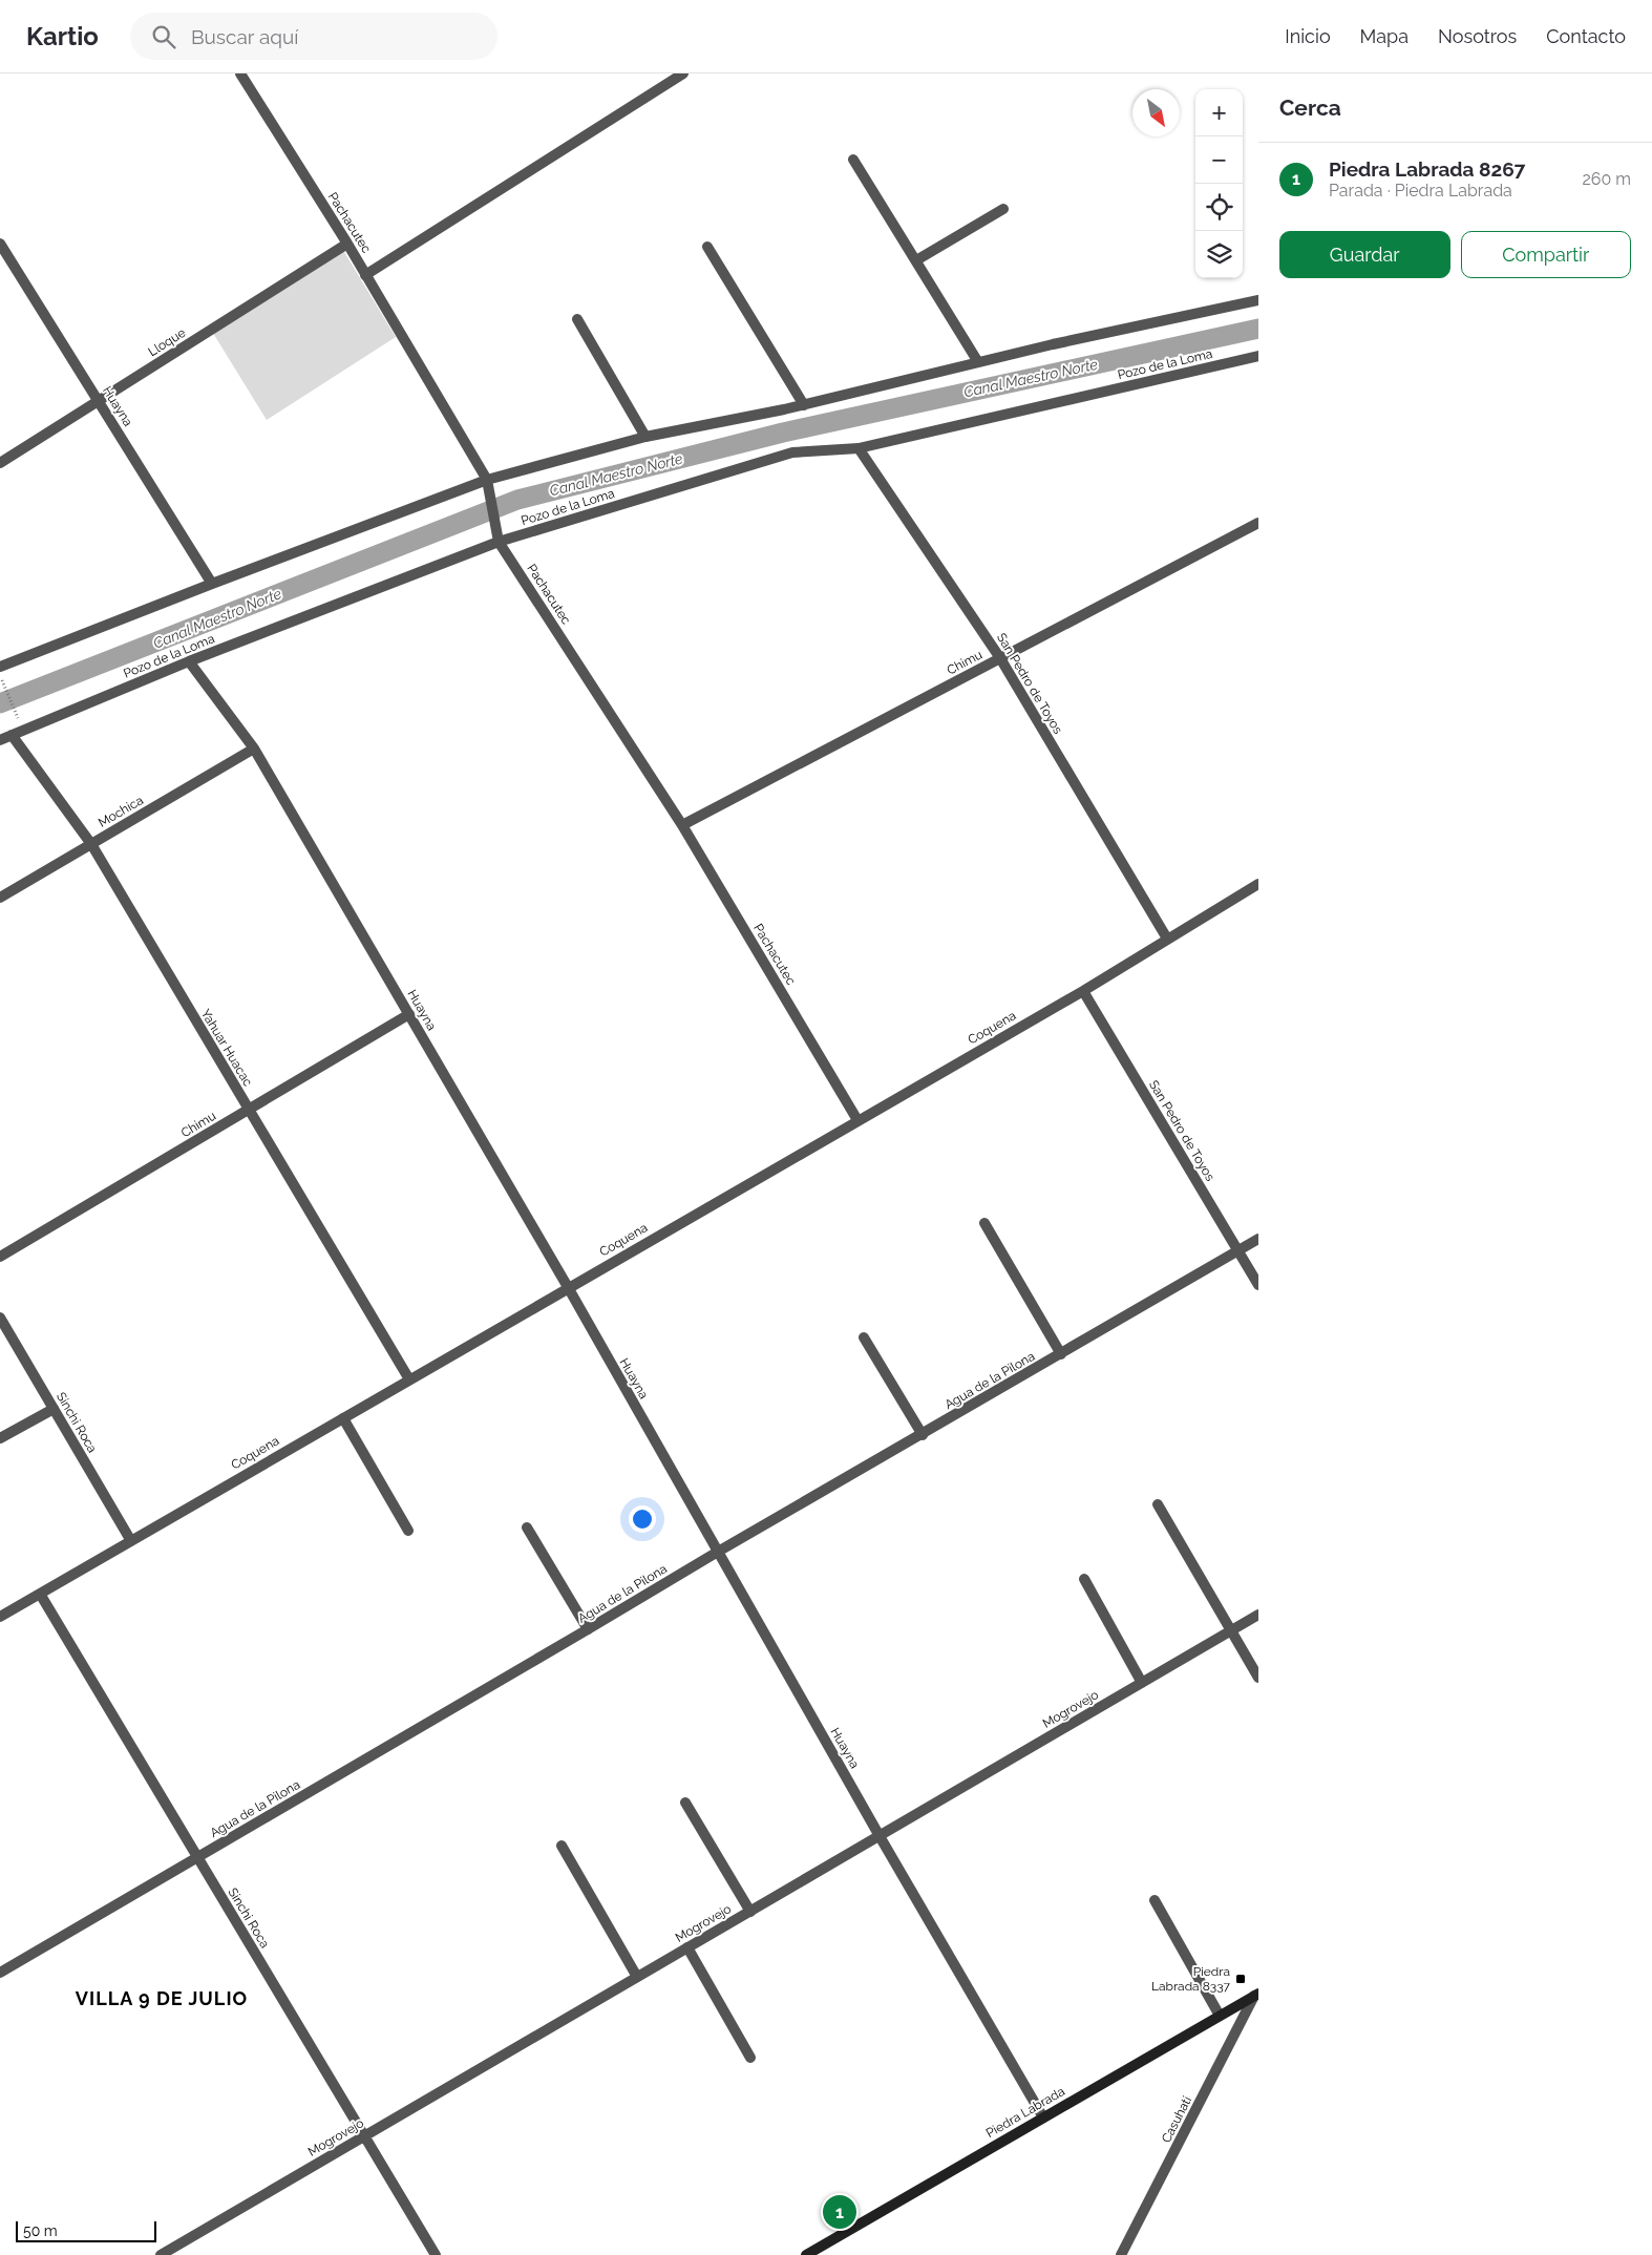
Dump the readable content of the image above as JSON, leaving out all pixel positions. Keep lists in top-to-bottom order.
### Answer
{
  "streets": {
    "main road": ["Piedra Labrada"],
    "street": [
      "Pachacutec",
      "Lloque",
      "Pozo de la Loma",
      "Huayna",
      "Chimu",
      "San Pedro de Toyos",
      "Mochica",
      "Coquena",
      "Yahuar Huacac",
      "Agua de la Pilona",
      "Sinchi Roca",
      "Mogrovejo",
      "Casuhati"
    ]
  },
  "crossings": [
    ["Pachacutec", "Lloque"],
    ["Pachacutec", "Pozo de la Loma"],
    ["Pachacutec", "Chimu"],
    ["Pachacutec", "Coquena"],
    ["Lloque", "Huayna"],
    ["Pozo de la Loma", "Huayna"],
    ["Pozo de la Loma", "San Pedro de Toyos"],
    ["Pozo de la Loma", "Yahuar Huacac"],
    ["Huayna", "Chimu"],
    ["Huayna", "Mochica"],
    ["Huayna", "Coquena"],
    ["Huayna", "Agua de la Pilona"],
    ["Huayna", "Mogrovejo"],
    ["Huayna", "Piedra Labrada"],
    ["Chimu", "San Pedro de Toyos"],
    ["Chimu", "Yahuar Huacac"],
    ["San Pedro de Toyos", "Coquena"],
    ["San Pedro de Toyos", "Agua de la Pilona"],
    ["Mochica", "Yahuar Huacac"],
    ["Coquena", "Yahuar Huacac"],
    ["Coquena", "Sinchi Roca"],
    ["Agua de la Pilona", "Sinchi Roca"],
    ["Sinchi Roca", "Mogrovejo"],
    ["Piedra Labrada", "Casuhati"]
  ],
  "districts": ["VILLA 9 DE JULIO"],
  "water": ["Canal Maestro Norte"],
  "places": {
    "transit": ["Piedra Labrada 8337"]
  },
  "scale_bar": "50 m",
  "north": "bottom right",
  "page": {
    "header": "Kartio",
    "search": "Buscar aquí",
    "nav": [
      "Inicio",
      "Mapa",
      "Nosotros",
      "Contacto"
    ],
    "heading": "Cerca",
    "map_buttons": ["+", "−"],
    "list": [
      {
        "mark": "1",
        "name": "Piedra Labrada 8267",
        "note": "Parada · Piedra Labrada",
        "value": "260 m"
      }
    ],
    "buttons": ["Guardar", "Compartir"],
    "pins": "1",
    "scale": "50 m"
  }
}
